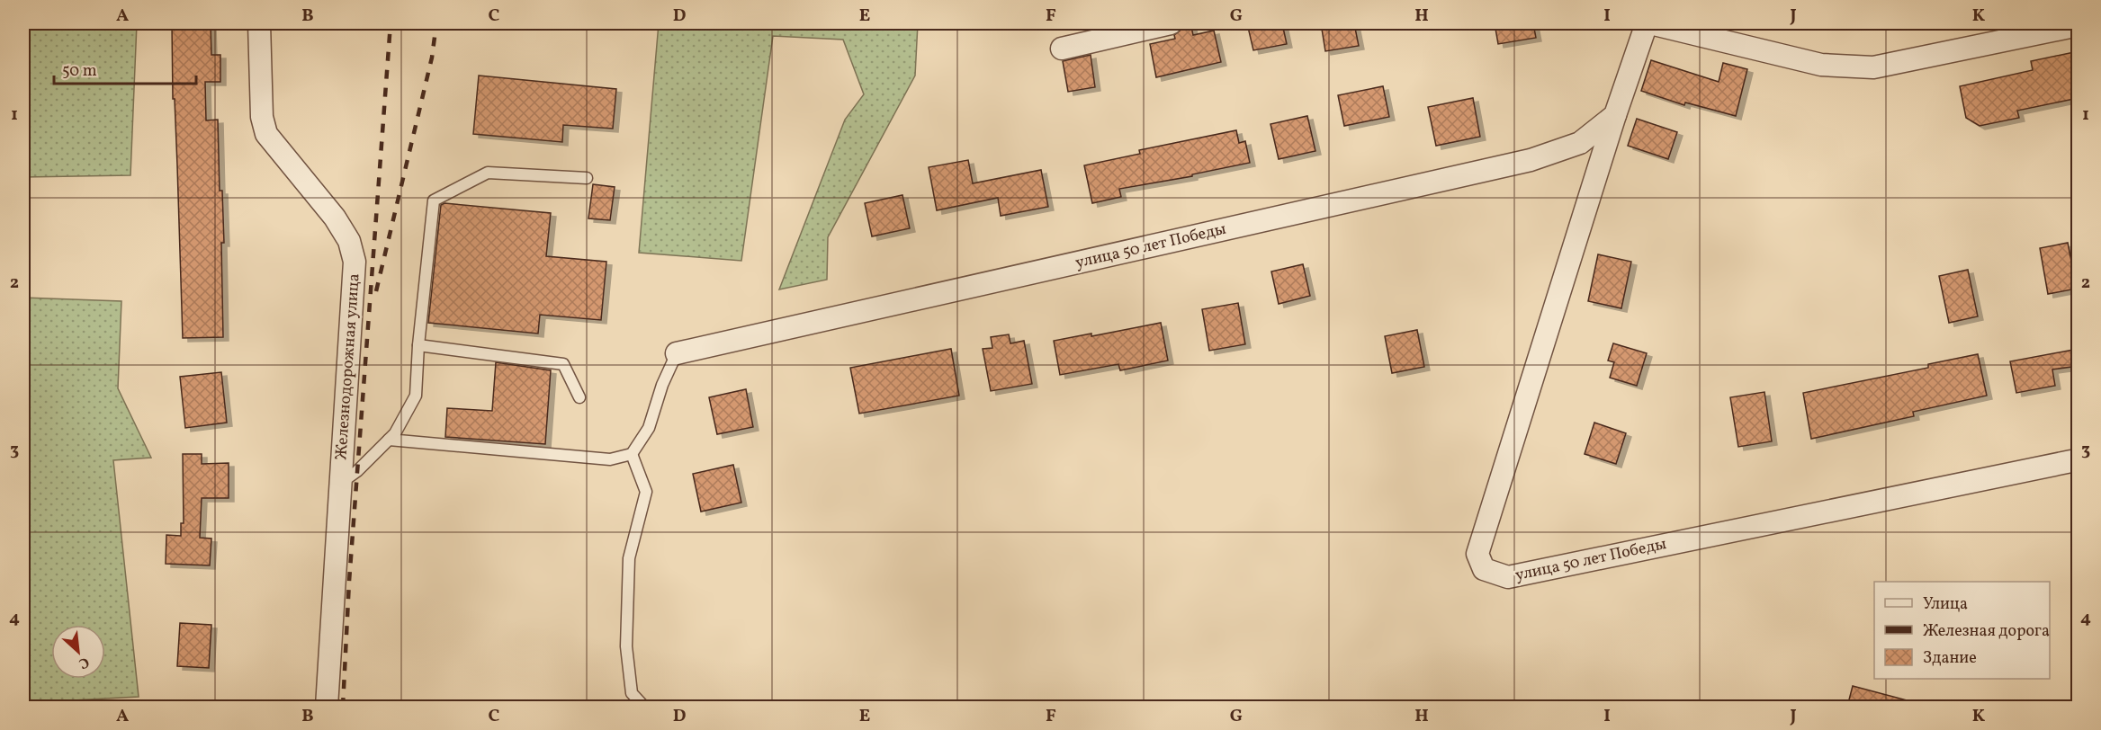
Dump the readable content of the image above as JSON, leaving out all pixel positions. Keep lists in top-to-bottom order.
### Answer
{
  "streets": {
    "street": ["улица 50 лет Победы", "Железнодорожная улица"]
  },
  "legend": ["Улица", "Железная дорога", "Здание"],
  "scale_bar": "50 m",
  "north": "bottom right",
  "grid": {
    "columns": [
      "A",
      "B",
      "C",
      "D",
      "E",
      "F",
      "G",
      "H",
      "I",
      "J",
      "K"
    ],
    "rows": [
      "1",
      "2",
      "3",
      "4"
    ]
  }
}
